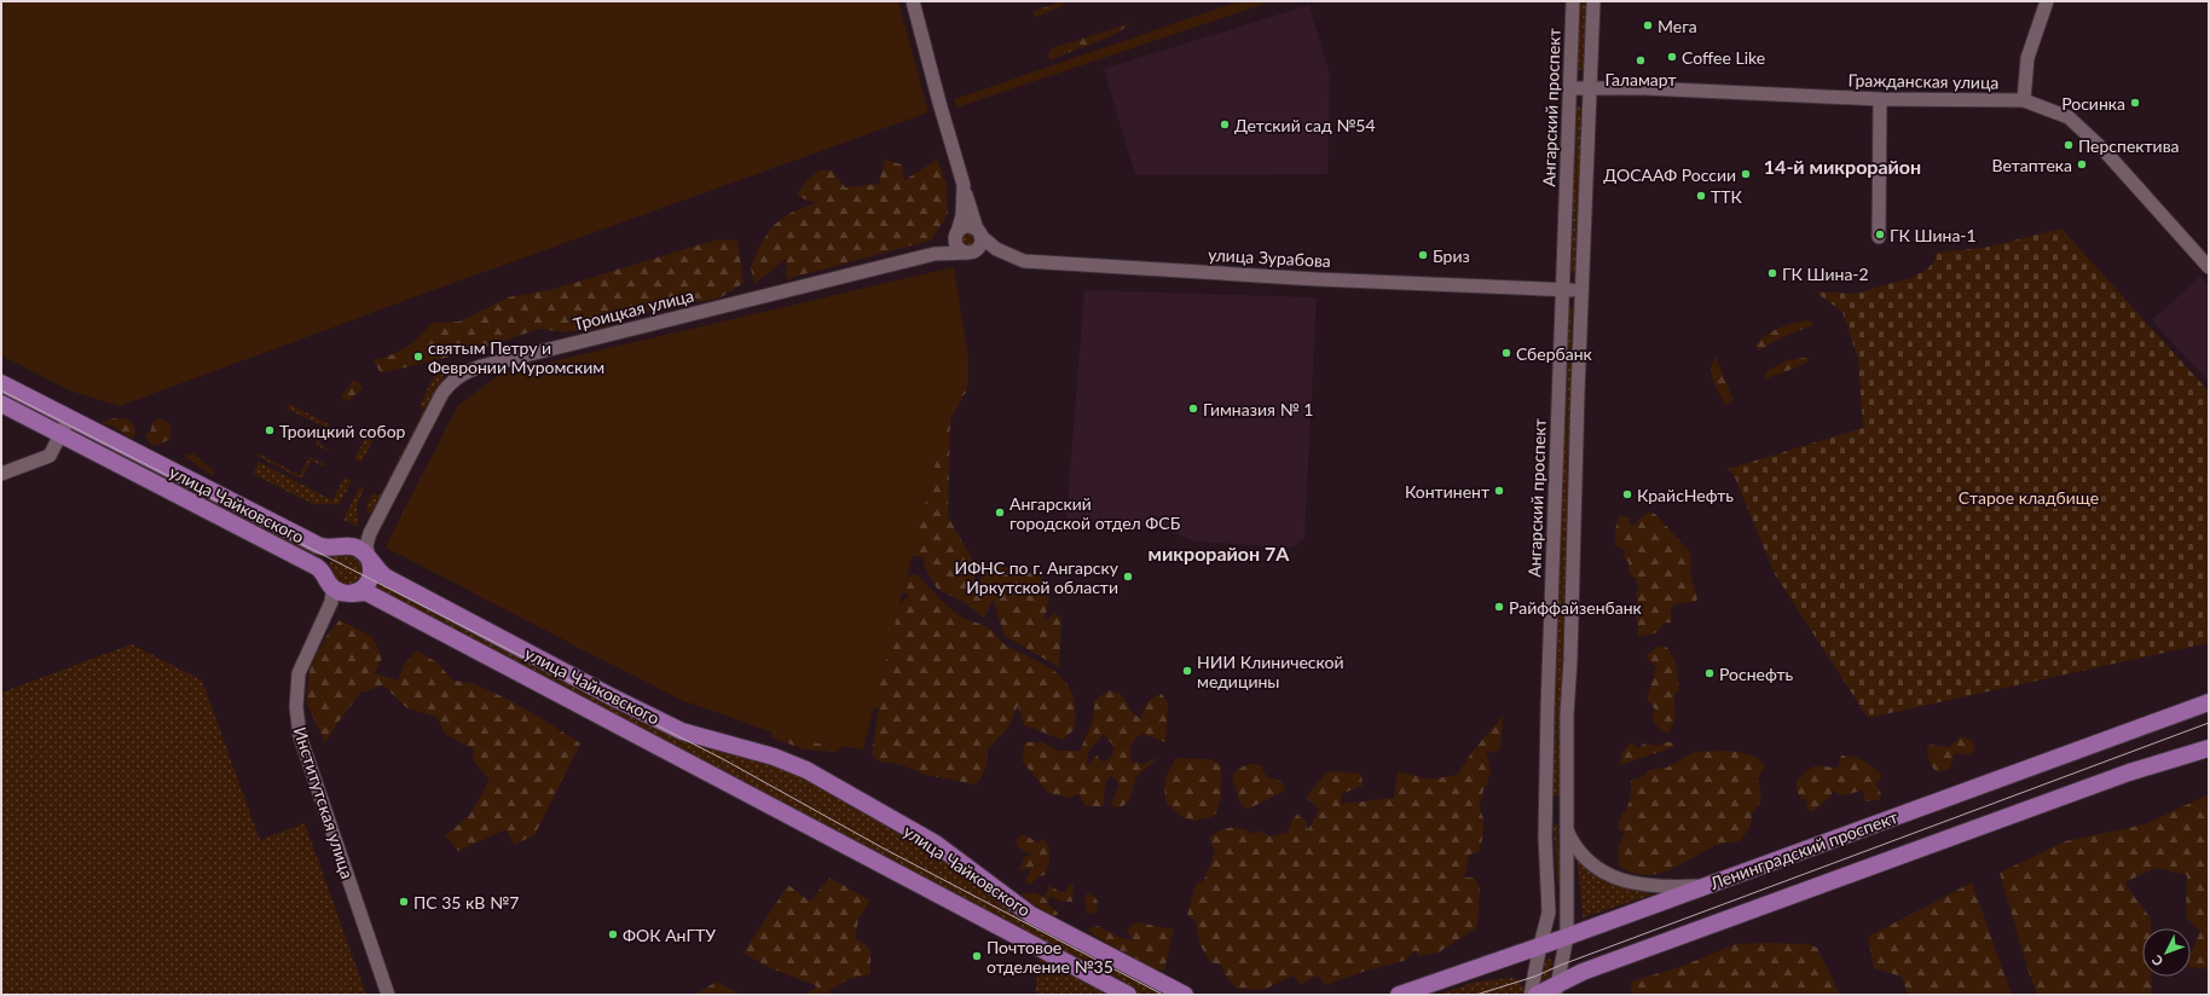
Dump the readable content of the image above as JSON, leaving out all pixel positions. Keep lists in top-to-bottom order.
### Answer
{
  "streets": {
    "main road": ["улица Чайковского", "Ленинградский проспект"],
    "street": [
      "Гражданская улица",
      "Ангарский проспект",
      "улица Зурабова",
      "Троицкая улица",
      "Институтская улица"
    ]
  },
  "crossings": [
    ["Гражданская улица", "Ангарский проспект"],
    ["Ангарский проспект", "улица Зурабова"],
    ["Ангарский проспект", "Ленинградский проспект"],
    ["улица Зурабова", "Троицкая улица"],
    ["улица Чайковского", "Институтская улица"]
  ],
  "districts": ["14-й микрорайон", "микрорайон 7А"],
  "parks": ["Старое кладбище"],
  "places": [
    "Мега",
    "Coffee Like",
    "Галамарт",
    "Росинка",
    "Детский сад №54",
    "Перспектива",
    "Ветаптека",
    "ДОСААФ России",
    "ТТК",
    "ГК Шина-1",
    "Бриз",
    "ГК Шина-2",
    "Сбербанк",
    "святым Петру и Февронии Муромским",
    "Гимназия № 1",
    "Троицкий собор",
    "Континент",
    "КрайсНефть",
    "Ангарский городской отдел ФСБ",
    "ИФНС по г. Ангарску Иркутской области",
    "Райффайзенбанк",
    "НИИ Клинической медицины",
    "Роснефть",
    "ПС 35 кВ №7",
    "ФОК АнГТУ",
    "Почтовое отделение №35"
  ],
  "north": "bottom left"
}
